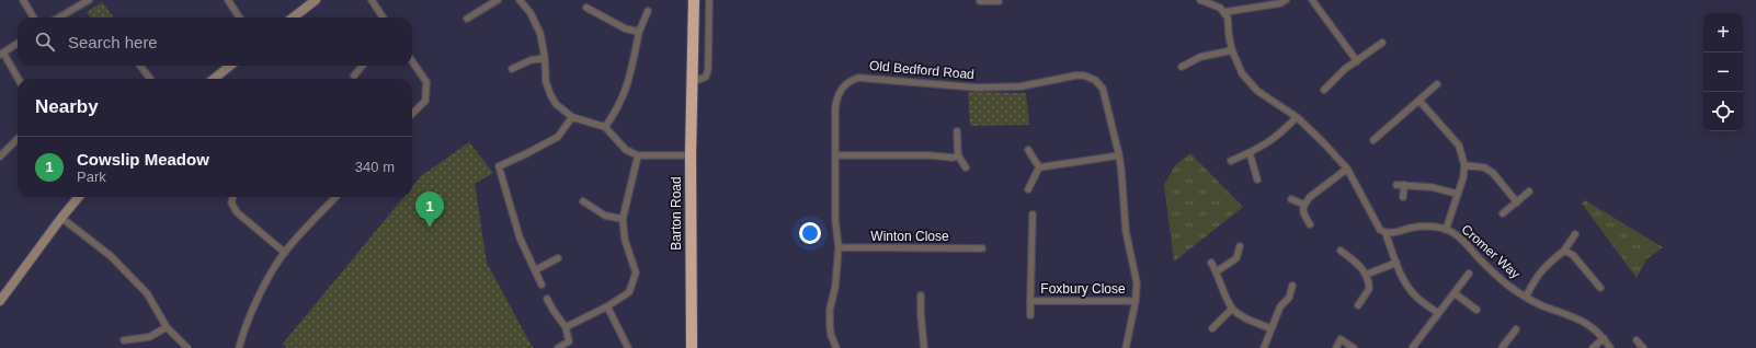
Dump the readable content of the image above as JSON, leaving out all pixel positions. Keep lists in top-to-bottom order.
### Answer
{
  "streets": {
    "highway": ["Barton Road"],
    "street": [
      "Old Bedford Road",
      "Winton Close",
      "Cromer Way",
      "Foxbury Close"
    ]
  },
  "crossings": [
    ["Old Bedford Road", "Winton Close"],
    ["Old Bedford Road", "Foxbury Close"]
  ],
  "page": {
    "map_buttons": ["+", "−"],
    "search": "Search here",
    "heading": "Nearby",
    "list": [
      {
        "mark": "1",
        "name": "Cowslip Meadow",
        "note": "Park",
        "value": "340 m"
      }
    ],
    "pins": "1"
  }
}
